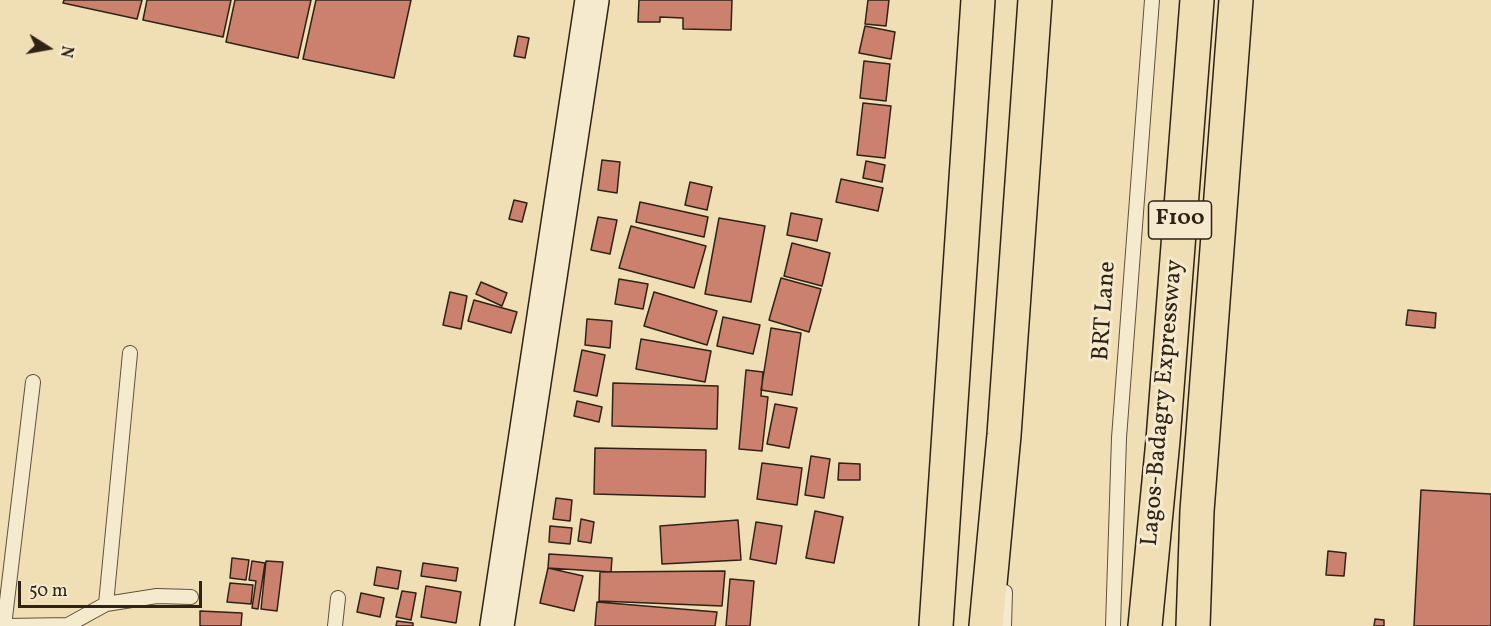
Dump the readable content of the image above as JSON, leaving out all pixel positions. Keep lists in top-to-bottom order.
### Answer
{
  "streets": {
    "main road": ["F100", "Lagos-Badagry Expressway"],
    "lane": ["BRT Lane"]
  },
  "scale_bar": "50 m",
  "north": "right"
}
